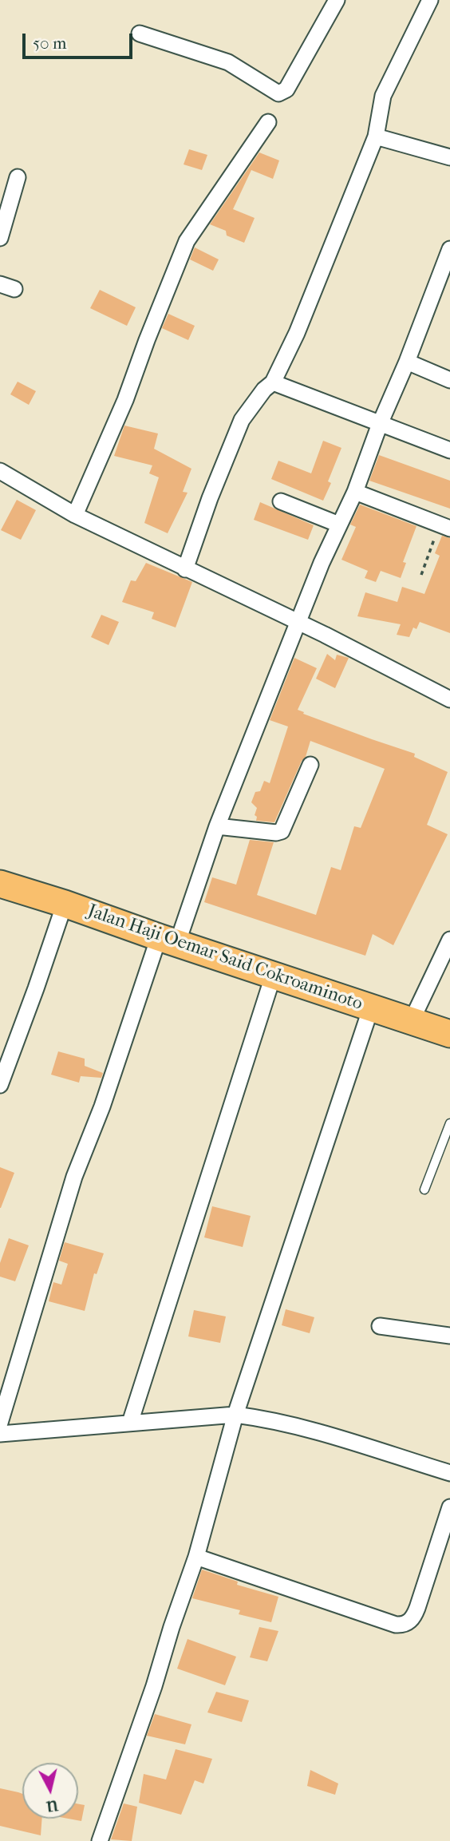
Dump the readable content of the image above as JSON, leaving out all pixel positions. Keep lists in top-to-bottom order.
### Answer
{
  "streets": {
    "highway": ["Jalan Haji Oemar Said Cokroaminoto"]
  },
  "scale_bar": "50 m",
  "north": "bottom"
}
